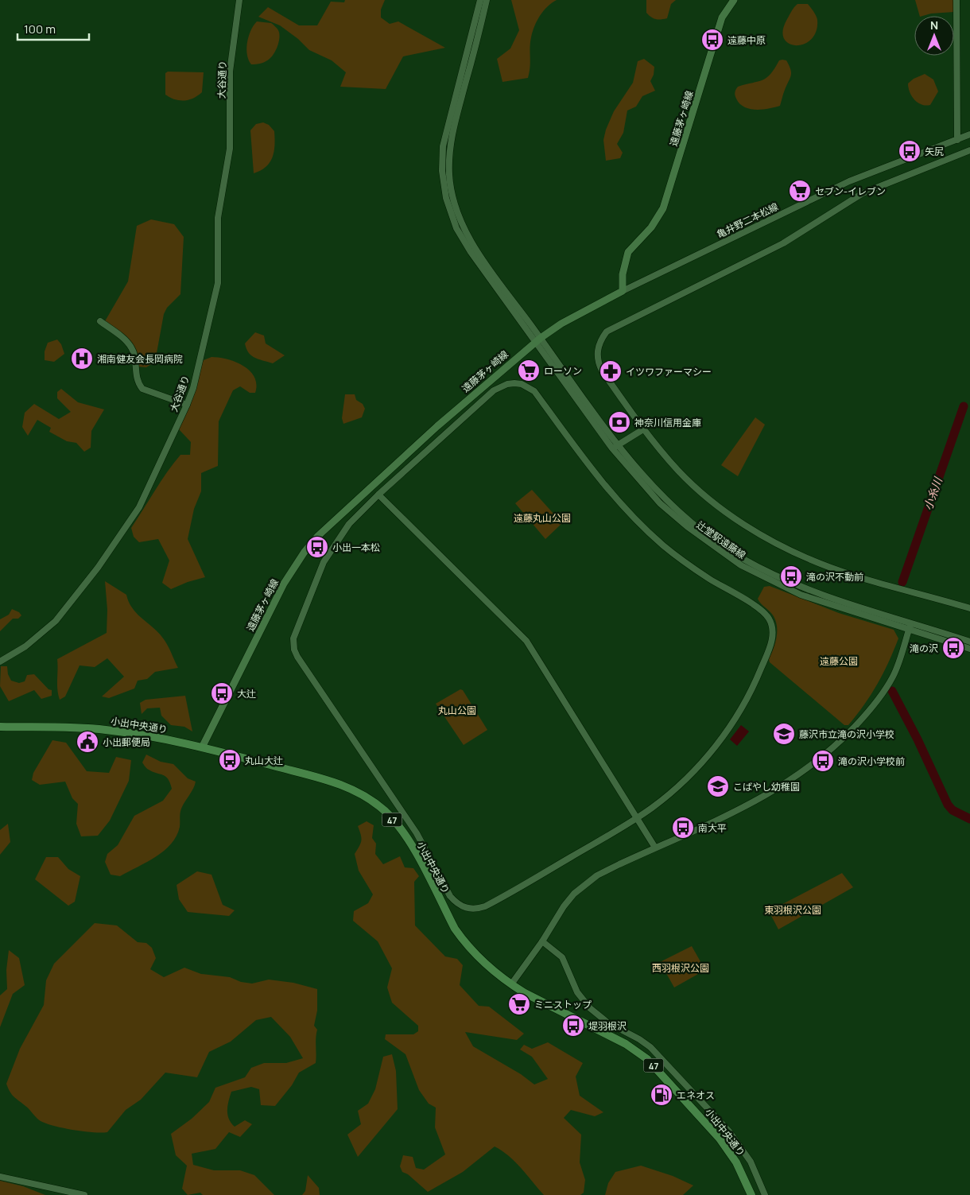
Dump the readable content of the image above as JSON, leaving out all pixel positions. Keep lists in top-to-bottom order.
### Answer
{
  "streets": {
    "main road": ["遠藤茅ヶ崎線", "小出中央通り", "47"],
    "street": ["大谷通り", "亀井野二本松線", "辻堂駅遠藤線"]
  },
  "crossings": [
    ["遠藤茅ヶ崎線", "亀井野二本松線"],
    ["遠藤茅ヶ崎線", "辻堂駅遠藤線"],
    ["遠藤茅ヶ崎線", "小出中央通り"]
  ],
  "water": ["小糸川"],
  "parks": [
    "遠藤丸山公園",
    "遠藤公園",
    "丸山公園",
    "東羽根沢公園",
    "西羽根沢公園"
  ],
  "places": {
    "bus stop": [
      "遠藤中原",
      "矢尻",
      "小出一本松",
      "滝の沢不動前",
      "滝の沢",
      "大辻",
      "丸山大辻",
      "滝の沢小学校前",
      "南大平",
      "堤羽根沢"
    ],
    "supermarket": ["セブン-イレブン", "ローソン", "ミニストップ"],
    "hospital": ["湘南健友会長岡病院"],
    "pharmacy": ["イツワファーマシー"],
    "bank": ["神奈川信用金庫"],
    "school or university": ["藤沢市立滝の沢小学校", "こばやし幼稚園"],
    "public building": ["小出郵便局"],
    "fuel station": ["エネオス"]
  },
  "scale_bar": "100 m",
  "north": "top"
}
